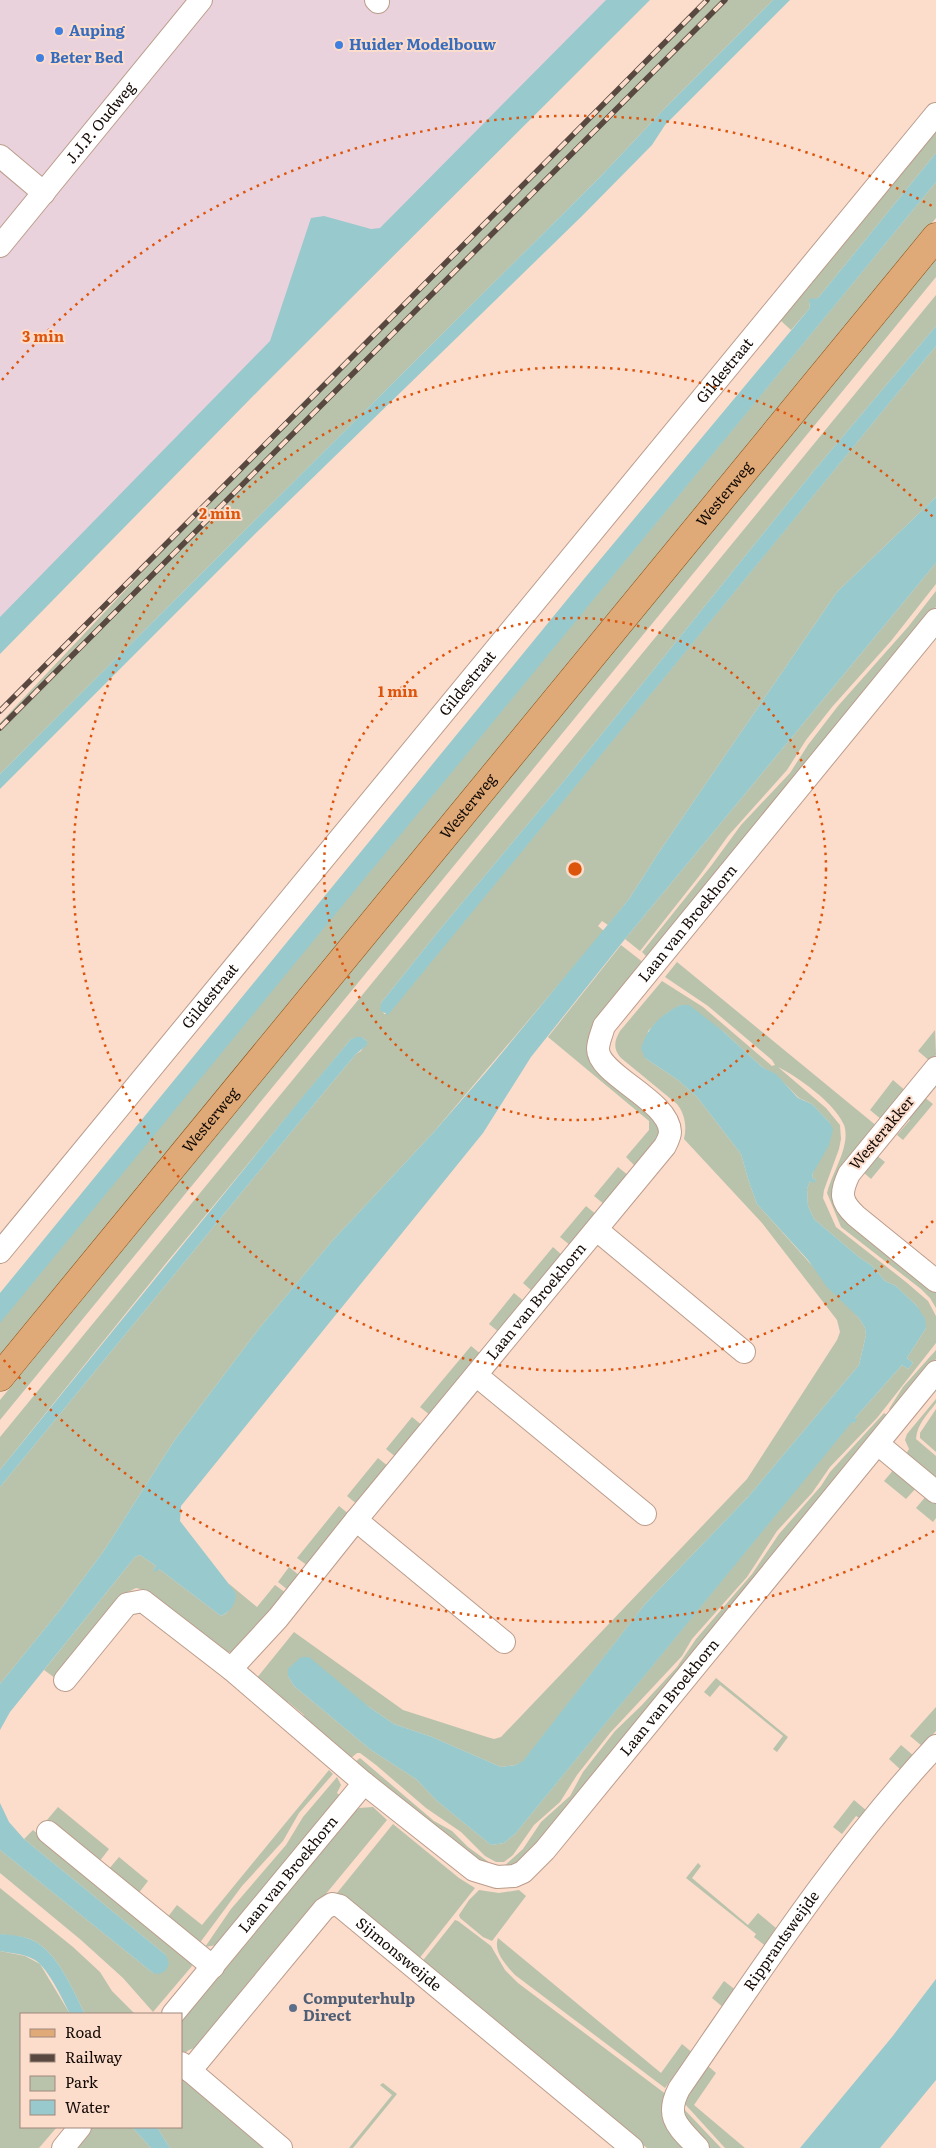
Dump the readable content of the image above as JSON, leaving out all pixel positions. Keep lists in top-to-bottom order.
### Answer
{
  "streets": {
    "main road": ["Westerweg"],
    "street": [
      "J.J.P. Oudweg",
      "Gildestraat",
      "Laan van Broekhorn",
      "Westerakker",
      "Ripprantsweijde",
      "Sijmonsweijde"
    ]
  },
  "places": [
    "Auping",
    "Huider Modelbouw",
    "Beter Bed",
    "Computerhulp Direct"
  ],
  "legend": [
    "Road",
    "Railway",
    "Park",
    "Water"
  ],
  "rings": ["3 min", "2 min", "1 min"]
}
